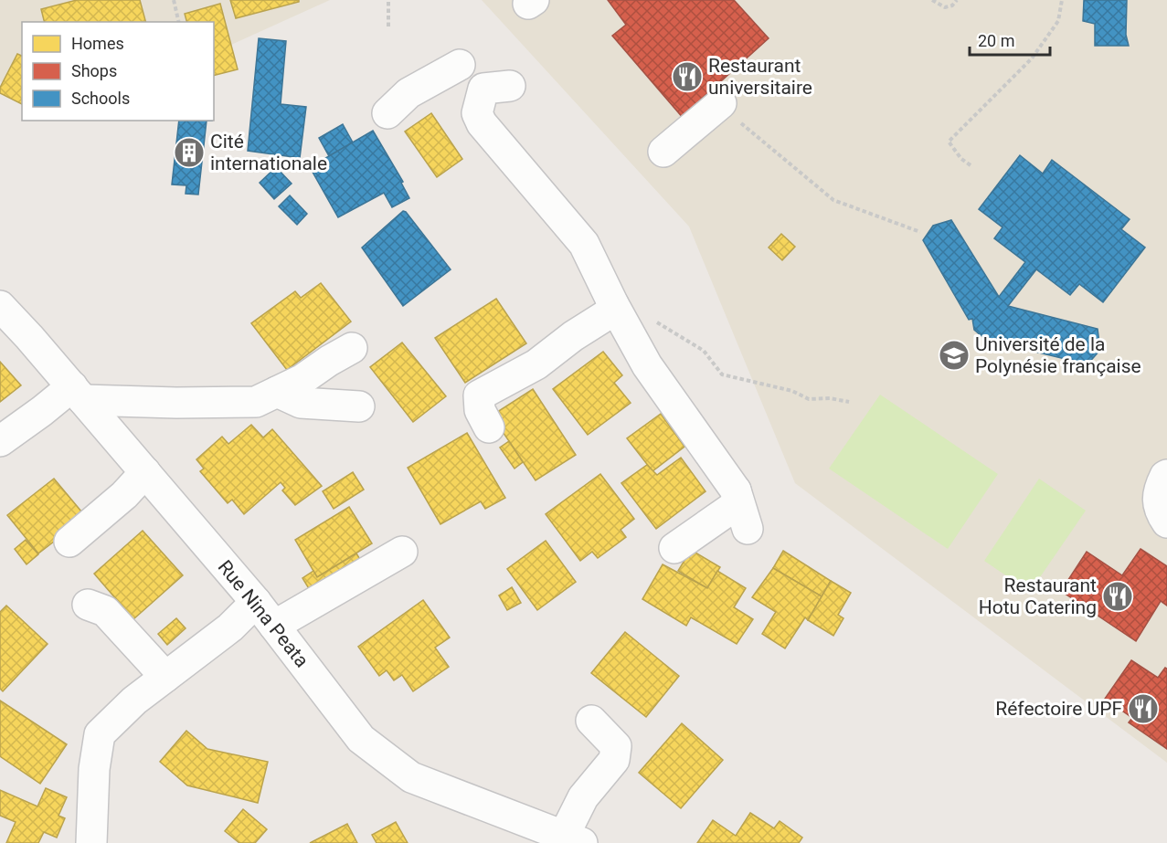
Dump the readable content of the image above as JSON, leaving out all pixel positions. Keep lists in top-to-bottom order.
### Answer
{
  "streets": {
    "street": ["Rue Nina Peata"]
  },
  "places": {
    "restaurant": ["Restaurant universitaire", "Restaurant Hotu Catering", "Réfectoire UPF"],
    "building": ["Cité internationale"],
    "school or university": ["Université de la Polynésie française"]
  },
  "legend": ["Homes", "Shops", "Schools"],
  "scale_bar": "20 m"
}
